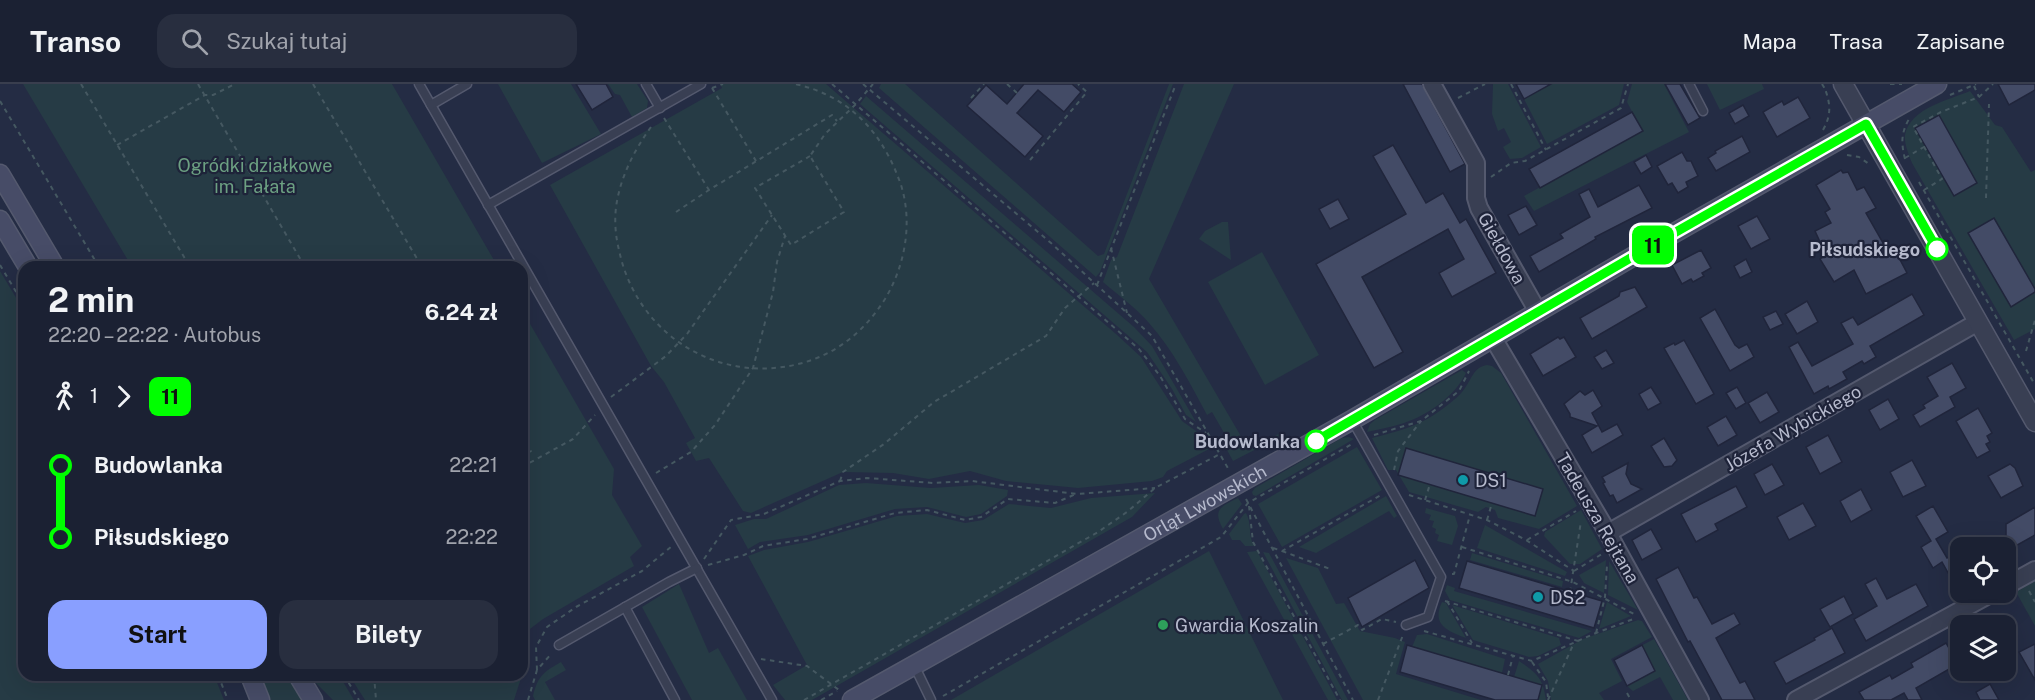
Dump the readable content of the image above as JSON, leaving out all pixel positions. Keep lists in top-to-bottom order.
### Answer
{
  "streets": {
    "main road": ["Orląt Lwowskich"],
    "street": ["Giełdowa", "Józefa Wybickiego", "Tadeusza Rejtana"]
  },
  "crossings": [
    ["Giełdowa", "Orląt Lwowskich"],
    ["Józefa Wybickiego", "Tadeusza Rejtana"],
    ["Orląt Lwowskich", "Tadeusza Rejtana"]
  ],
  "parks": ["Ogródki działkowe im. Fałata"],
  "places": [
    "Piłsudskiego",
    "Budowlanka",
    "DS1",
    "DS2",
    "Gwardia Koszalin"
  ],
  "lines": ["bus line 11"],
  "page": {
    "header": "Transo",
    "search": "Szukaj tutaj",
    "nav": ["Mapa", "Trasa", "Zapisane"],
    "on_map": "11",
    "heading": ["2 min", "22:20 – 22:22 · Autobus", "6.24 zł"],
    "legs": ["1", "11"],
    "list": [
      {
        "name": "Budowlanka",
        "value": "22:21"
      },
      {
        "name": "Piłsudskiego",
        "value": "22:22"
      }
    ],
    "buttons": ["Start", "Bilety"]
  }
}
